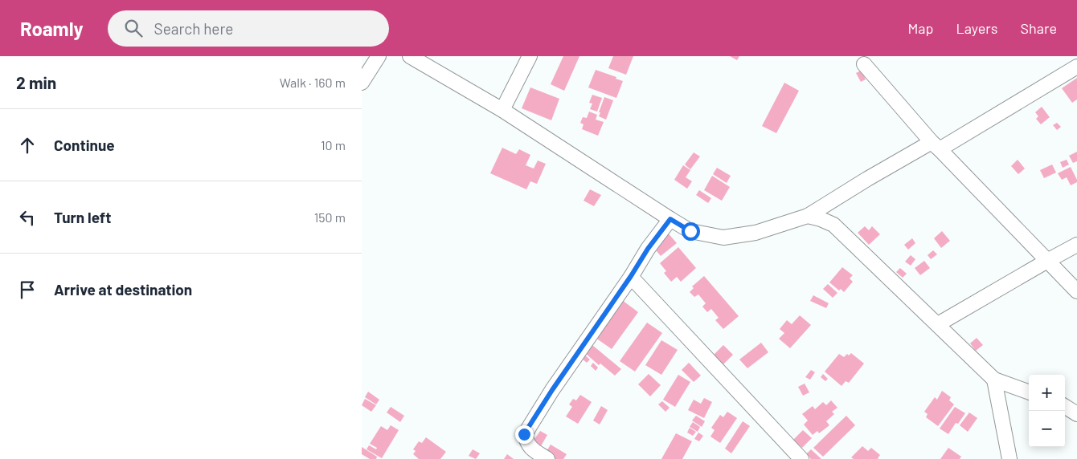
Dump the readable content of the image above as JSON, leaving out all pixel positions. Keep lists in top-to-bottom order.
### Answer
{
  "page": {
    "header": "Roamly",
    "search": "Search here",
    "nav": ["Map", "Layers", "Share"],
    "heading": ["2 min", "Walk · 160 m"],
    "list": [
      ["Continue", "10 m"],
      ["Turn left", "150 m"],
      "Arrive at destination"
    ],
    "map_buttons": ["+", "−"]
  }
}
